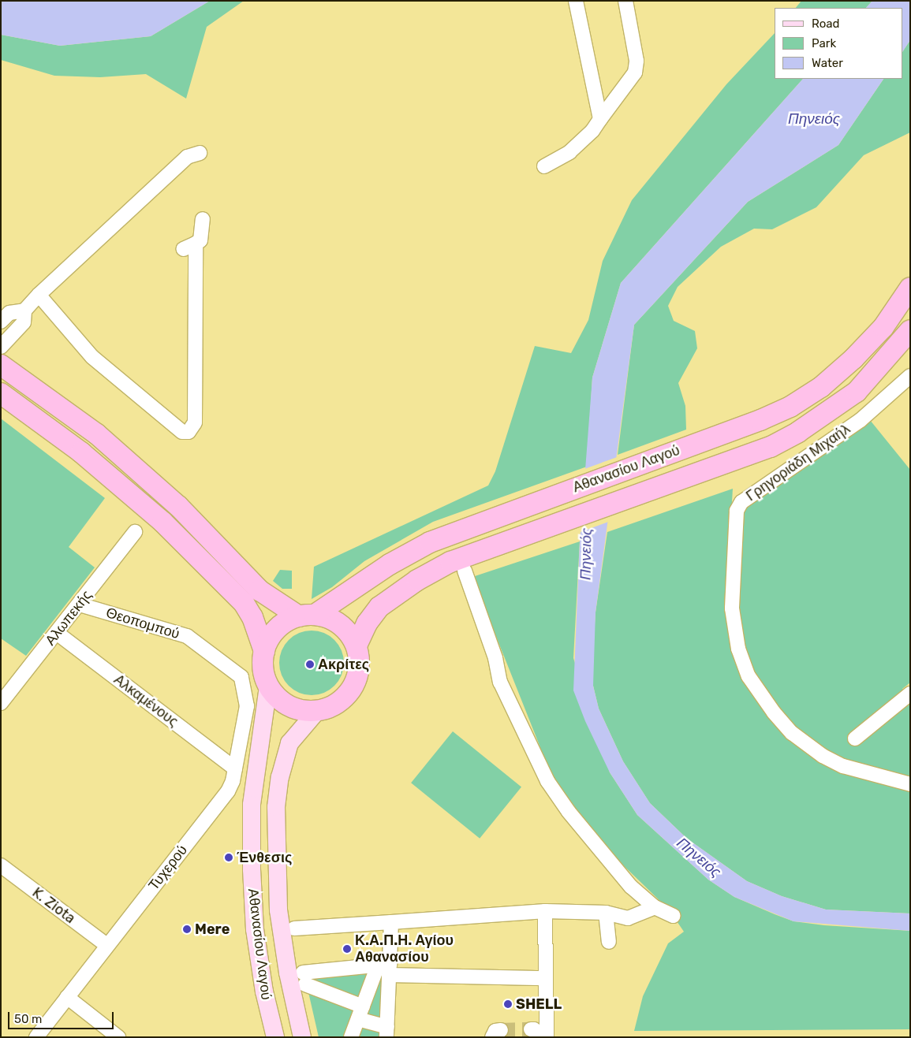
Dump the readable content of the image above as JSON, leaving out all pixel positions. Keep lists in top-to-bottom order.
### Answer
{
  "streets": {
    "highway": ["Αθανασίου Λαγού"],
    "street": [
      "Γρηγοριάδη Μιχαήλ",
      "Αλωπεκής",
      "Θεοπομπού",
      "Αλκαμένους",
      "Τυχερού",
      "K. Ziota"
    ]
  },
  "crossings": [
    ["Αλωπεκής", "Θεοπομπού"],
    ["Αλωπεκής", "Αλκαμένους"],
    ["Θεοπομπού", "Τυχερού"],
    ["Αλκαμένους", "Τυχερού"],
    ["Τυχερού", "K. Ziota"]
  ],
  "water": ["Πηνειός"],
  "places": [
    "Ακρίτες",
    "Ένθεσις",
    "Mere",
    "Κ.Α.Π.Η. Αγίου Αθανασίου",
    "SHELL"
  ],
  "legend": ["Road", "Park", "Water"],
  "scale_bar": "50 m"
}
